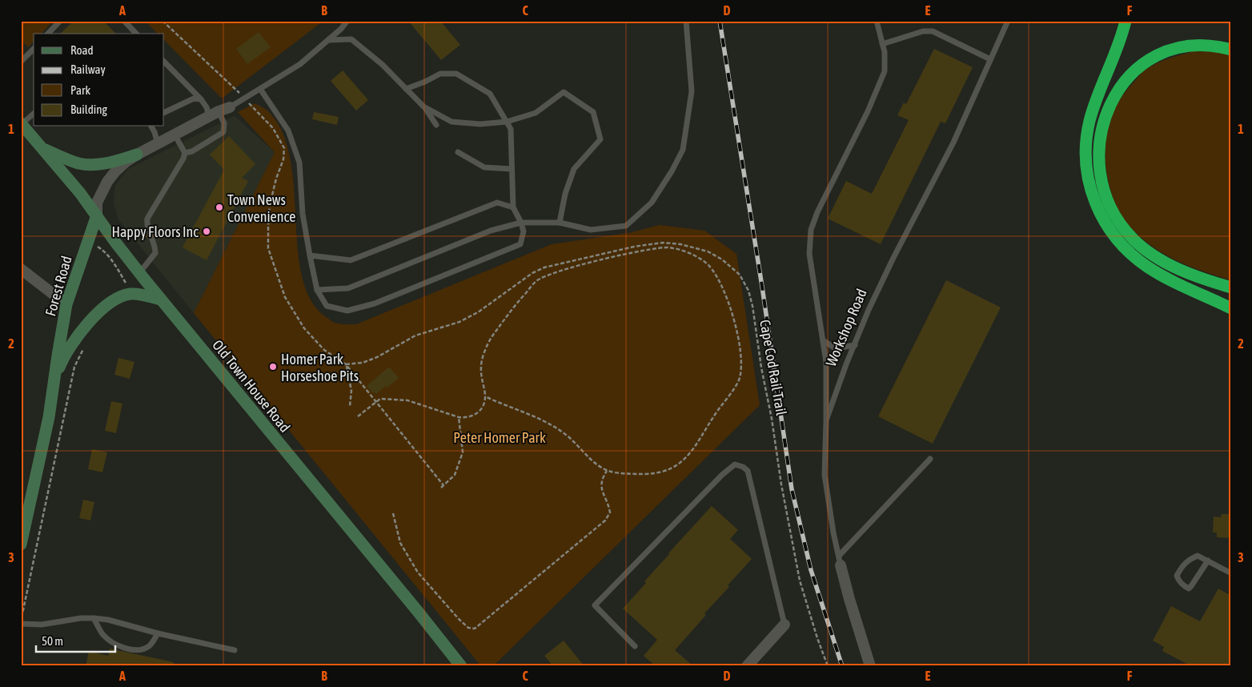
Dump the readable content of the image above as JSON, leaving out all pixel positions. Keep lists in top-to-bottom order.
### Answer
{
  "streets": {
    "main road": ["Forest Road", "Old Town House Road"],
    "street": ["Workshop Road"],
    "path": ["Cape Cod Rail Trail"]
  },
  "crossings": [
    ["Forest Road", "Old Town House Road"]
  ],
  "parks": ["Peter Homer Park"],
  "places": ["Town News Convenience", "Happy Floors Inc", "Homer Park Horseshoe Pits"],
  "legend": [
    "Road",
    "Railway",
    "Park",
    "Building"
  ],
  "scale_bar": "50 m",
  "grid": {
    "columns": [
      "A",
      "B",
      "C",
      "D",
      "E",
      "F"
    ],
    "rows": ["1", "2", "3"]
  }
}
